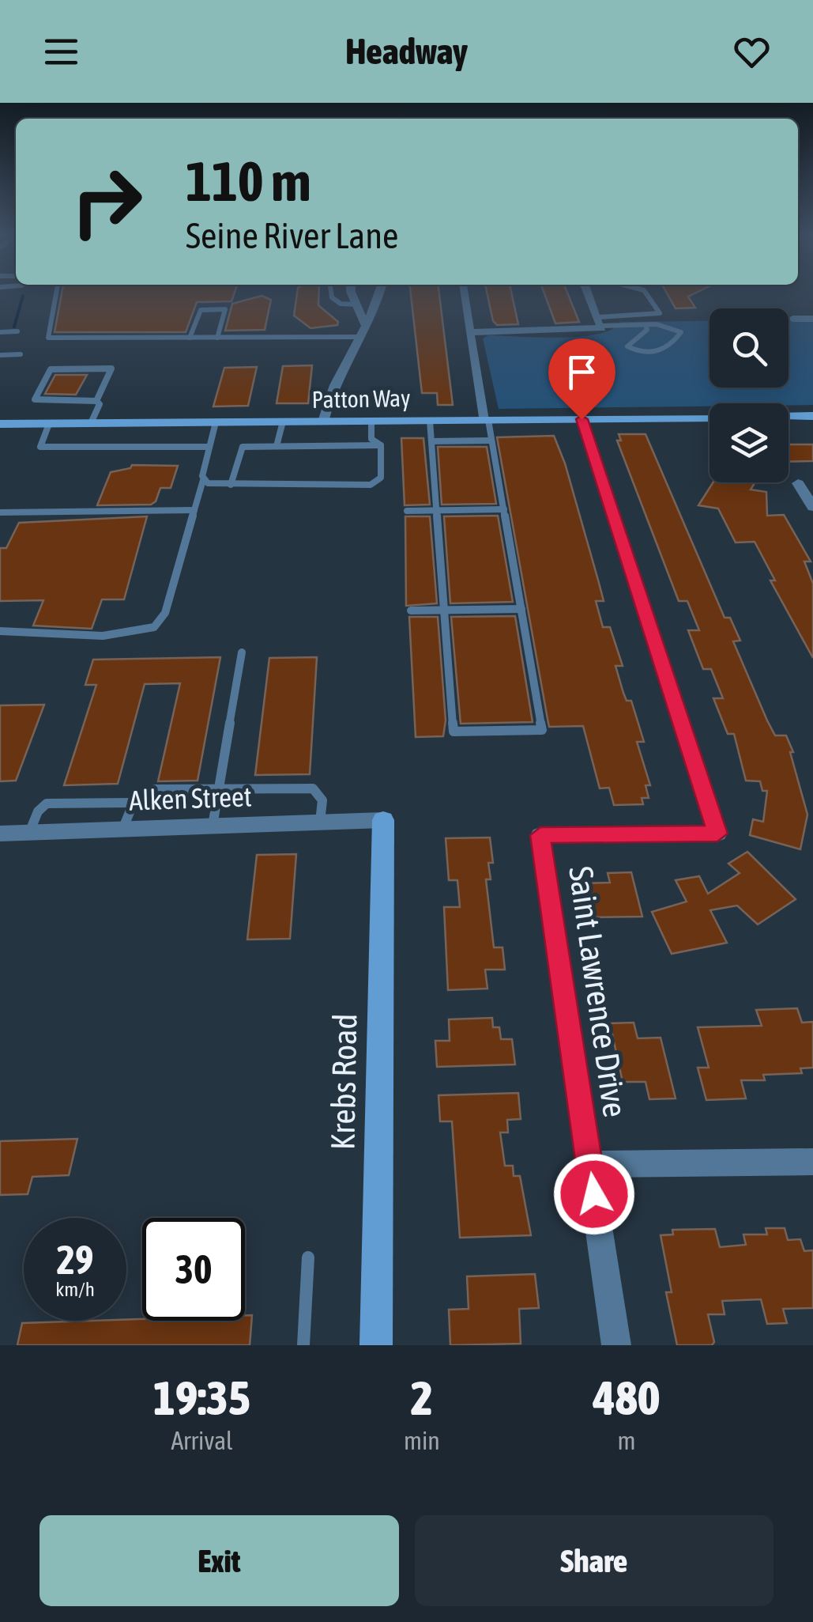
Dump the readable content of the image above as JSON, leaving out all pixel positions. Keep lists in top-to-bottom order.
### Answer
{
  "streets": {
    "street": [
      "Patton Way",
      "Alken Street",
      "Saint Lawrence Drive",
      "Krebs Road"
    ]
  },
  "crossings": [
    ["Patton Way", "Saint Lawrence Drive"],
    ["Alken Street", "Krebs Road"]
  ],
  "page": {
    "header": "Headway",
    "turn": ["110 m", "Seine River Lane"],
    "speed": "29 km/h",
    "limit": "30",
    "eta": [
      "19:35",
      "Arrival",
      "2",
      "min",
      "480",
      "m"
    ],
    "buttons": ["Exit", "Share"]
  }
}
